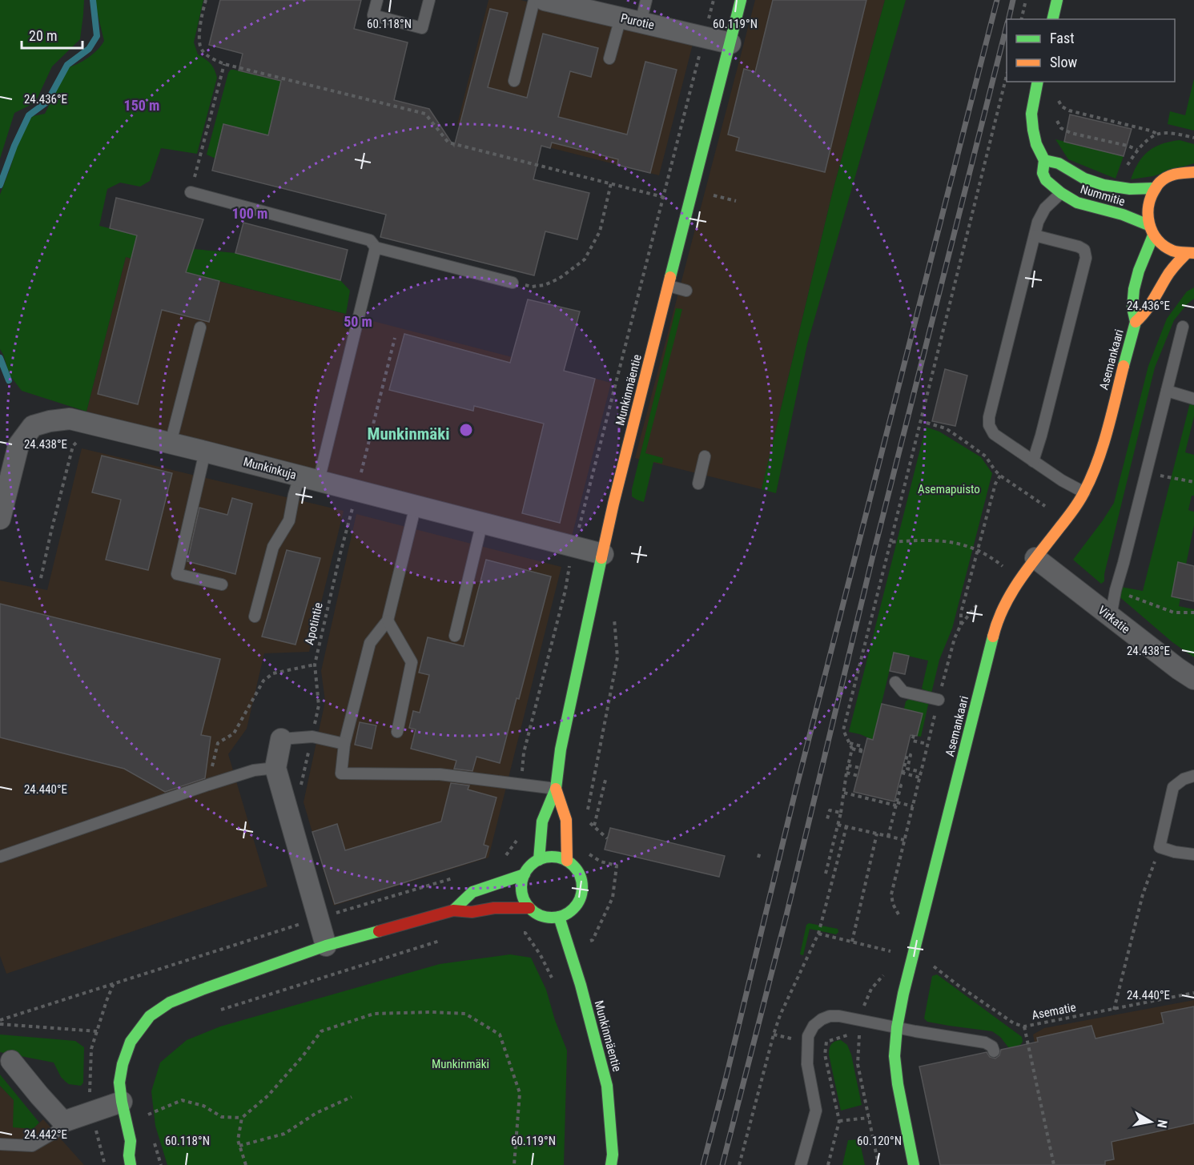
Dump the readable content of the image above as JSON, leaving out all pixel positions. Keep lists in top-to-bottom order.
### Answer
{
  "streets": {
    "street": [
      "Purotie",
      "Nummitie",
      "Asemankaari",
      "Munkinmäentie",
      "Munkinkuja",
      "Virkatie"
    ],
    "path": ["Apotintie", "Asematie"]
  },
  "crossings": [
    ["Purotie", "Munkinmäentie"],
    ["Nummitie", "Asemankaari"],
    ["Asemankaari", "Virkatie"],
    ["Munkinmäentie", "Munkinkuja"],
    ["Munkinkuja", "Apotintie"]
  ],
  "districts": ["Munkinmäki"],
  "parks": ["Asemapuisto", "Munkinmäki"],
  "legend": ["Fast", "Slow"],
  "scale_bar": "20 m",
  "north": "right",
  "coordinates": [
    "60.118°N",
    "60.119°N",
    "24.436°E",
    "24.438°E",
    "24.440°E",
    "24.442°E",
    "60.120°N"
  ],
  "rings": ["150 m", "100 m", "50 m"]
}
